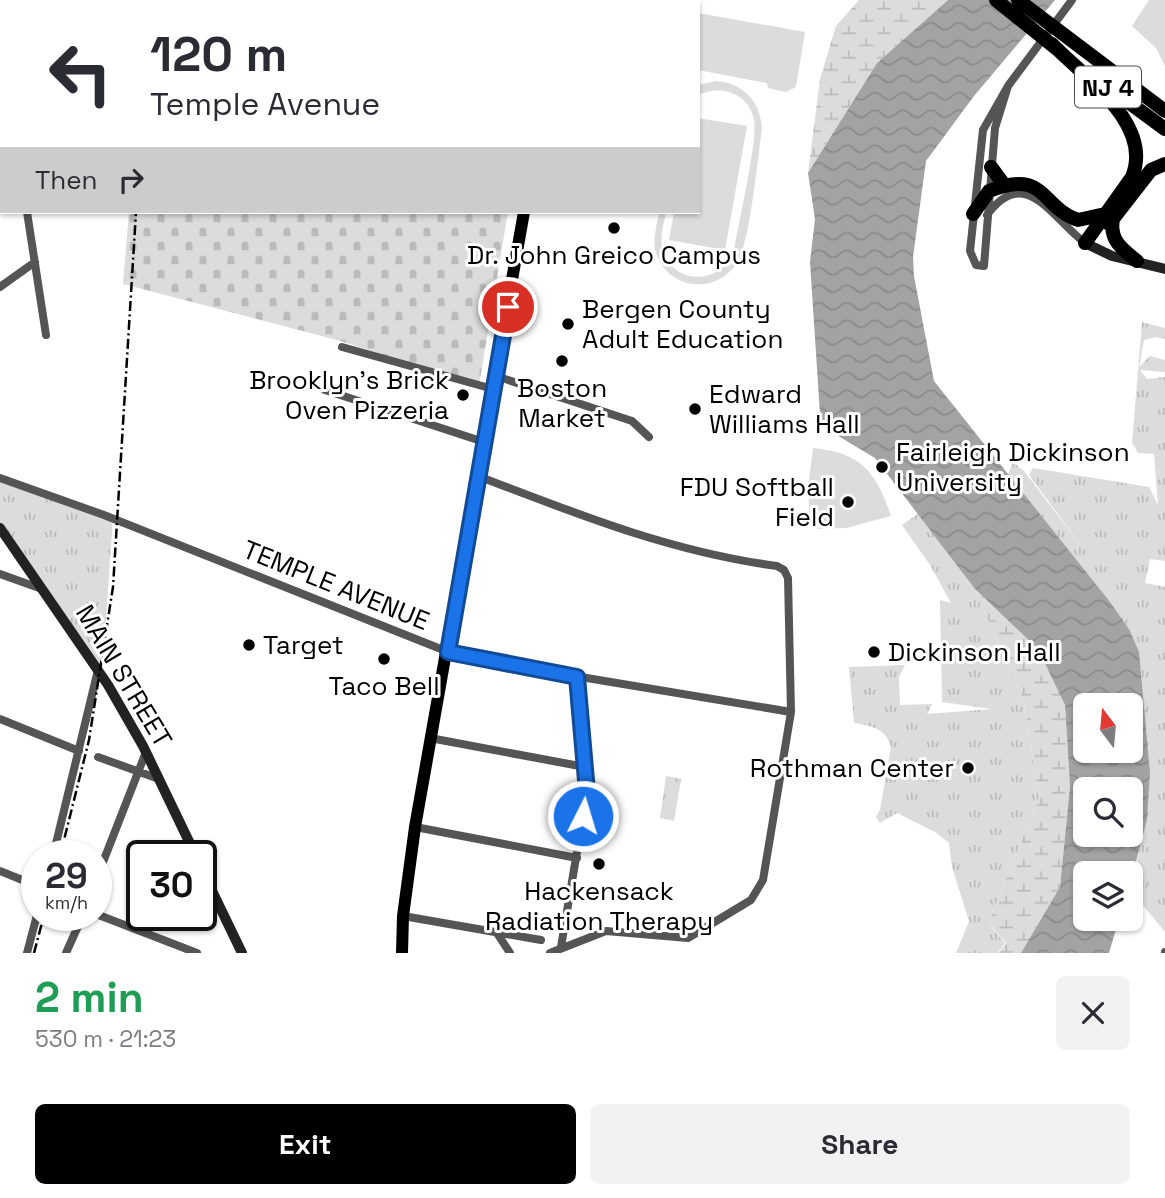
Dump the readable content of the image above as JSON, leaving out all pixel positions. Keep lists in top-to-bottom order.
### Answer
{
  "streets": {
    "highway": ["NJ 4"],
    "main road": ["MAIN STREET"],
    "street": ["TEMPLE AVENUE"]
  },
  "places": [
    "Dr. John Greico Campus",
    "Bergen County Adult Education",
    "Boston Market",
    "Brooklyn's Brick Oven Pizzeria",
    "Edward Williams Hall",
    "Fairleigh Dickinson University",
    "FDU Softball Field",
    "Target",
    "Dickinson Hall",
    "Taco Bell",
    "Rothman Center",
    "Hackensack Radiation Therapy"
  ],
  "north": "top",
  "page": {
    "turn": ["120 m", "Temple Avenue"],
    "then": "Then",
    "speed": "29 km/h",
    "limit": "30",
    "heading": ["2 min", "530 m · 21:23"],
    "buttons": ["Exit", "Share"]
  }
}
